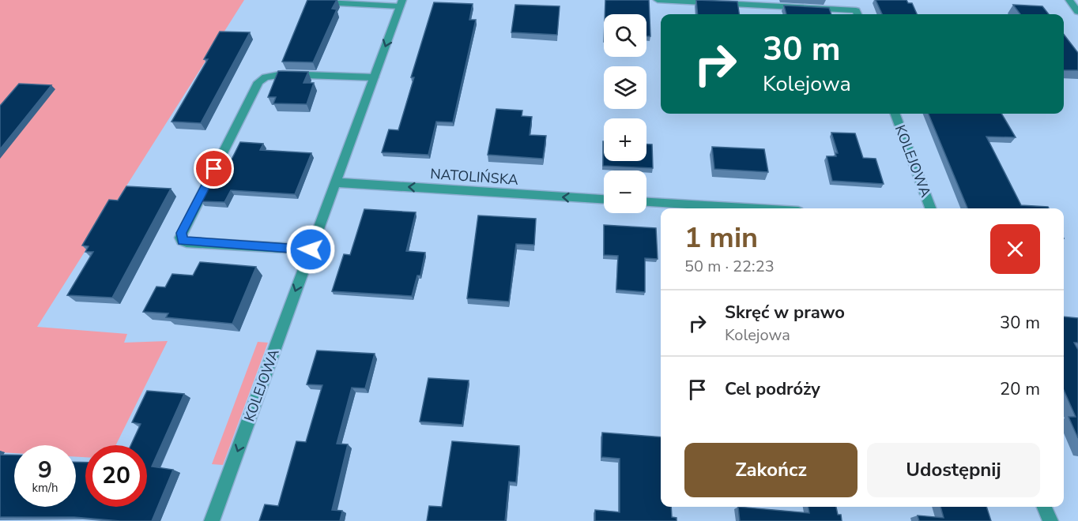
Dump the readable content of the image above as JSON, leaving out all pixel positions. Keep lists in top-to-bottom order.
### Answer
{
  "streets": {
    "street": ["KOLEJOWA", "NATOLIŃSKA"]
  },
  "crossings": [
    ["KOLEJOWA", "NATOLIŃSKA"]
  ],
  "one_way": ["KOLEJOWA", "NATOLIŃSKA"],
  "page": {
    "map_buttons": ["+", "−"],
    "turn": ["30 m", "Kolejowa"],
    "heading": ["1 min", "50 m · 22:23"],
    "list": [
      {
        "name": "Skręć w prawo",
        "note": "Kolejowa",
        "value": "30 m"
      },
      {
        "name": "Cel podróży",
        "value": "20 m"
      }
    ],
    "buttons": ["Zakończ", "Udostępnij"],
    "speed": "9 km/h",
    "limit": "20"
  }
}
